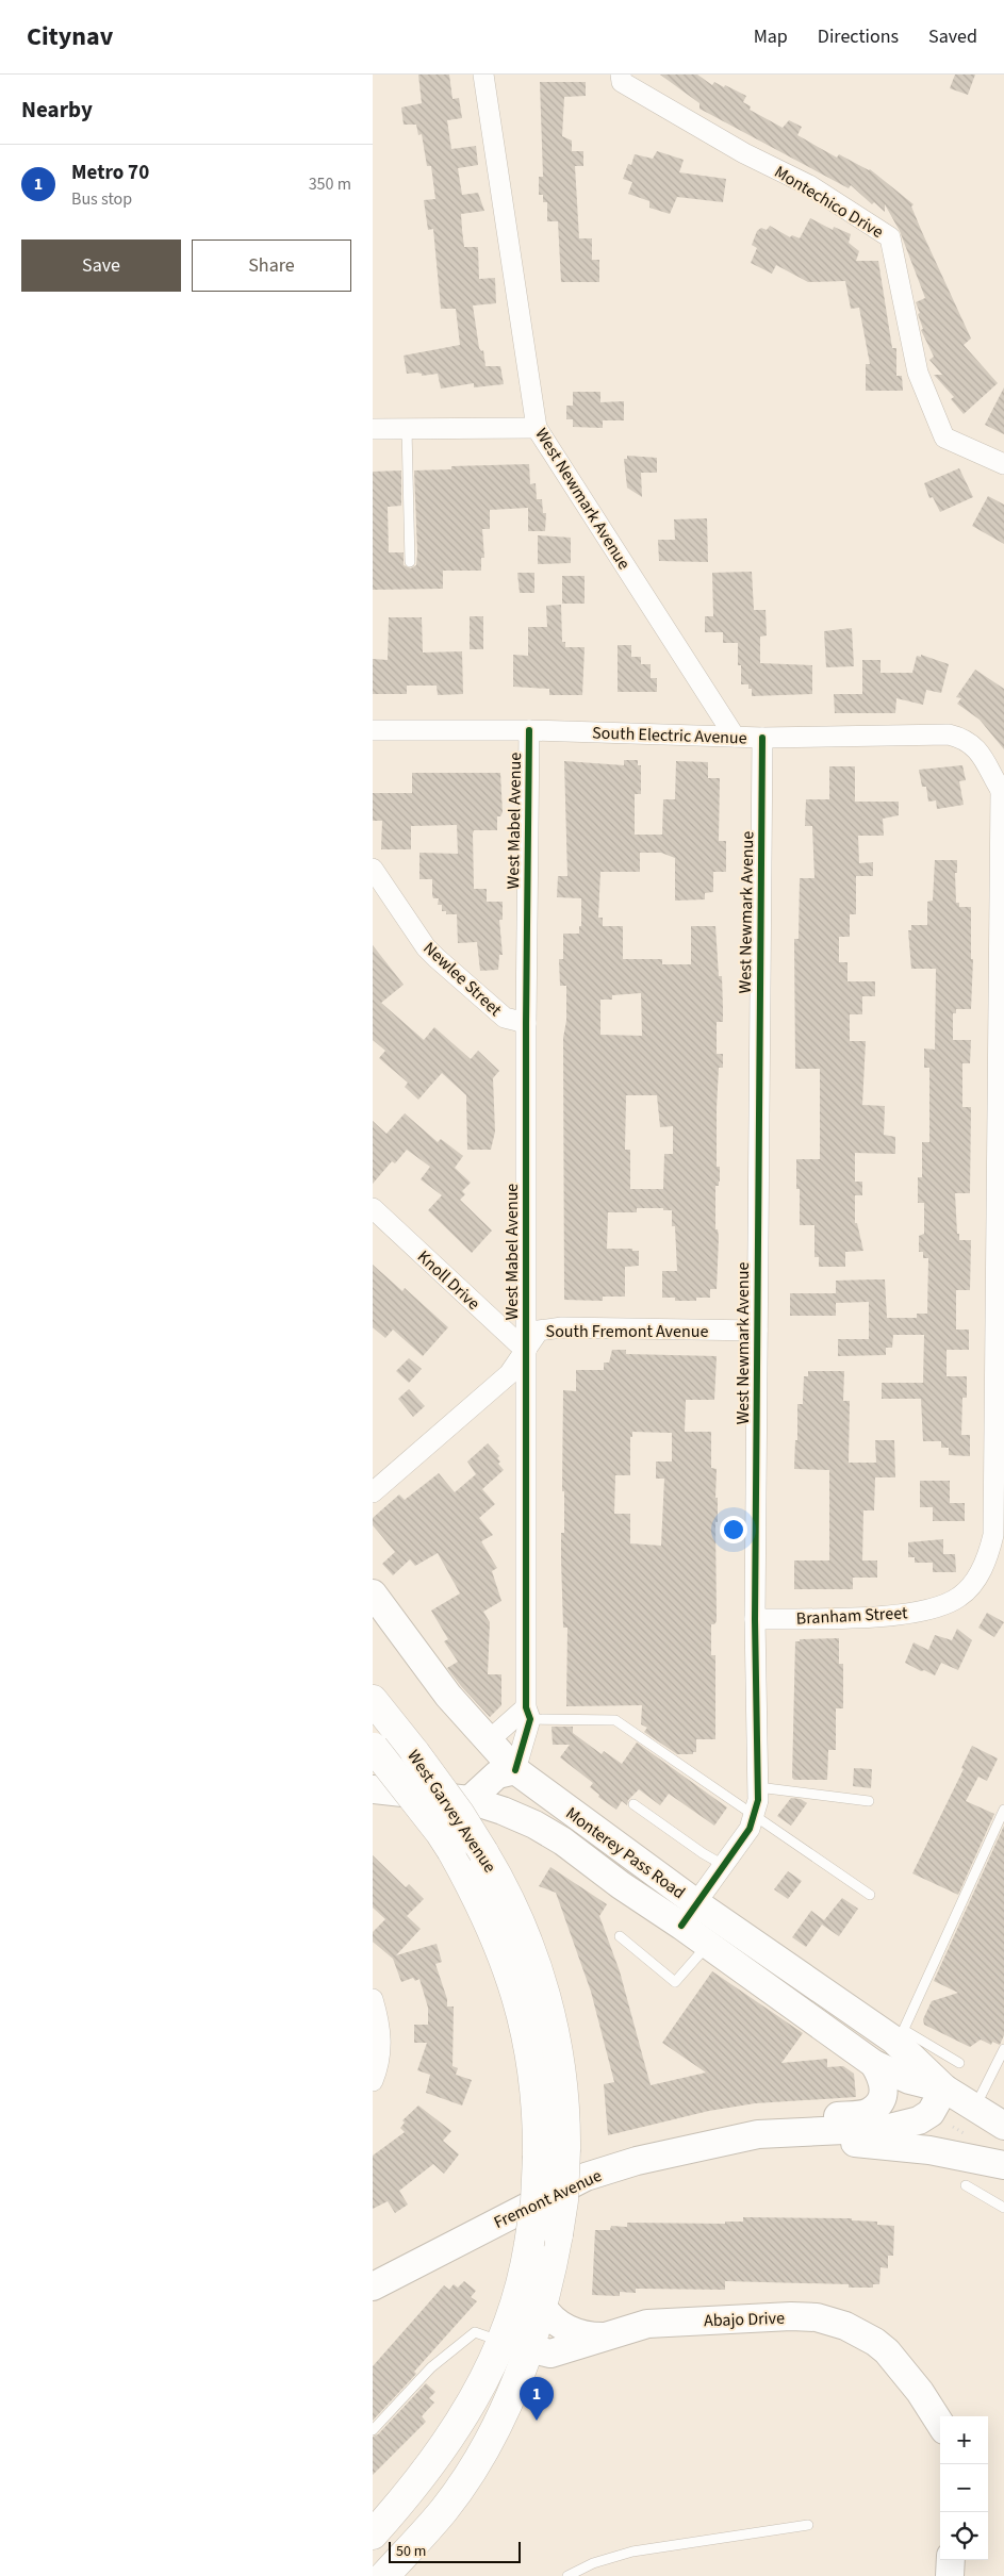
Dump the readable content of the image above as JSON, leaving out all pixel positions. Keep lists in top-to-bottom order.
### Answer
{
  "streets": {
    "main road": [
      "West Garvey Avenue",
      "Monterey Pass Road",
      "Fremont Avenue",
      "Abajo Drive"
    ],
    "street": [
      "Montechico Drive",
      "West Newmark Avenue",
      "South Electric Avenue",
      "West Mabel Avenue",
      "Newlee Street",
      "Knoll Drive",
      "South Fremont Avenue",
      "Branham Street"
    ]
  },
  "crossings": [
    ["West Newmark Avenue", "South Electric Avenue"],
    ["West Newmark Avenue", "South Fremont Avenue"],
    ["West Newmark Avenue", "Branham Street"],
    ["West Newmark Avenue", "Monterey Pass Road"],
    ["South Electric Avenue", "West Mabel Avenue"],
    ["South Electric Avenue", "Branham Street"],
    ["West Mabel Avenue", "Newlee Street"],
    ["West Mabel Avenue", "Knoll Drive"],
    ["West Mabel Avenue", "South Fremont Avenue"],
    ["West Mabel Avenue", "Monterey Pass Road"],
    ["Knoll Drive", "South Fremont Avenue"],
    ["West Garvey Avenue", "Abajo Drive"]
  ],
  "scale_bar": "50 m",
  "page": {
    "header": "Citynav",
    "nav": ["Map", "Directions", "Saved"],
    "heading": "Nearby",
    "list": [
      {
        "mark": "1",
        "name": "Metro 70",
        "note": "Bus stop",
        "value": "350 m"
      }
    ],
    "buttons": ["Save", "Share"],
    "pins": "1",
    "map_buttons": ["+", "−"],
    "scale": "50 m"
  }
}
